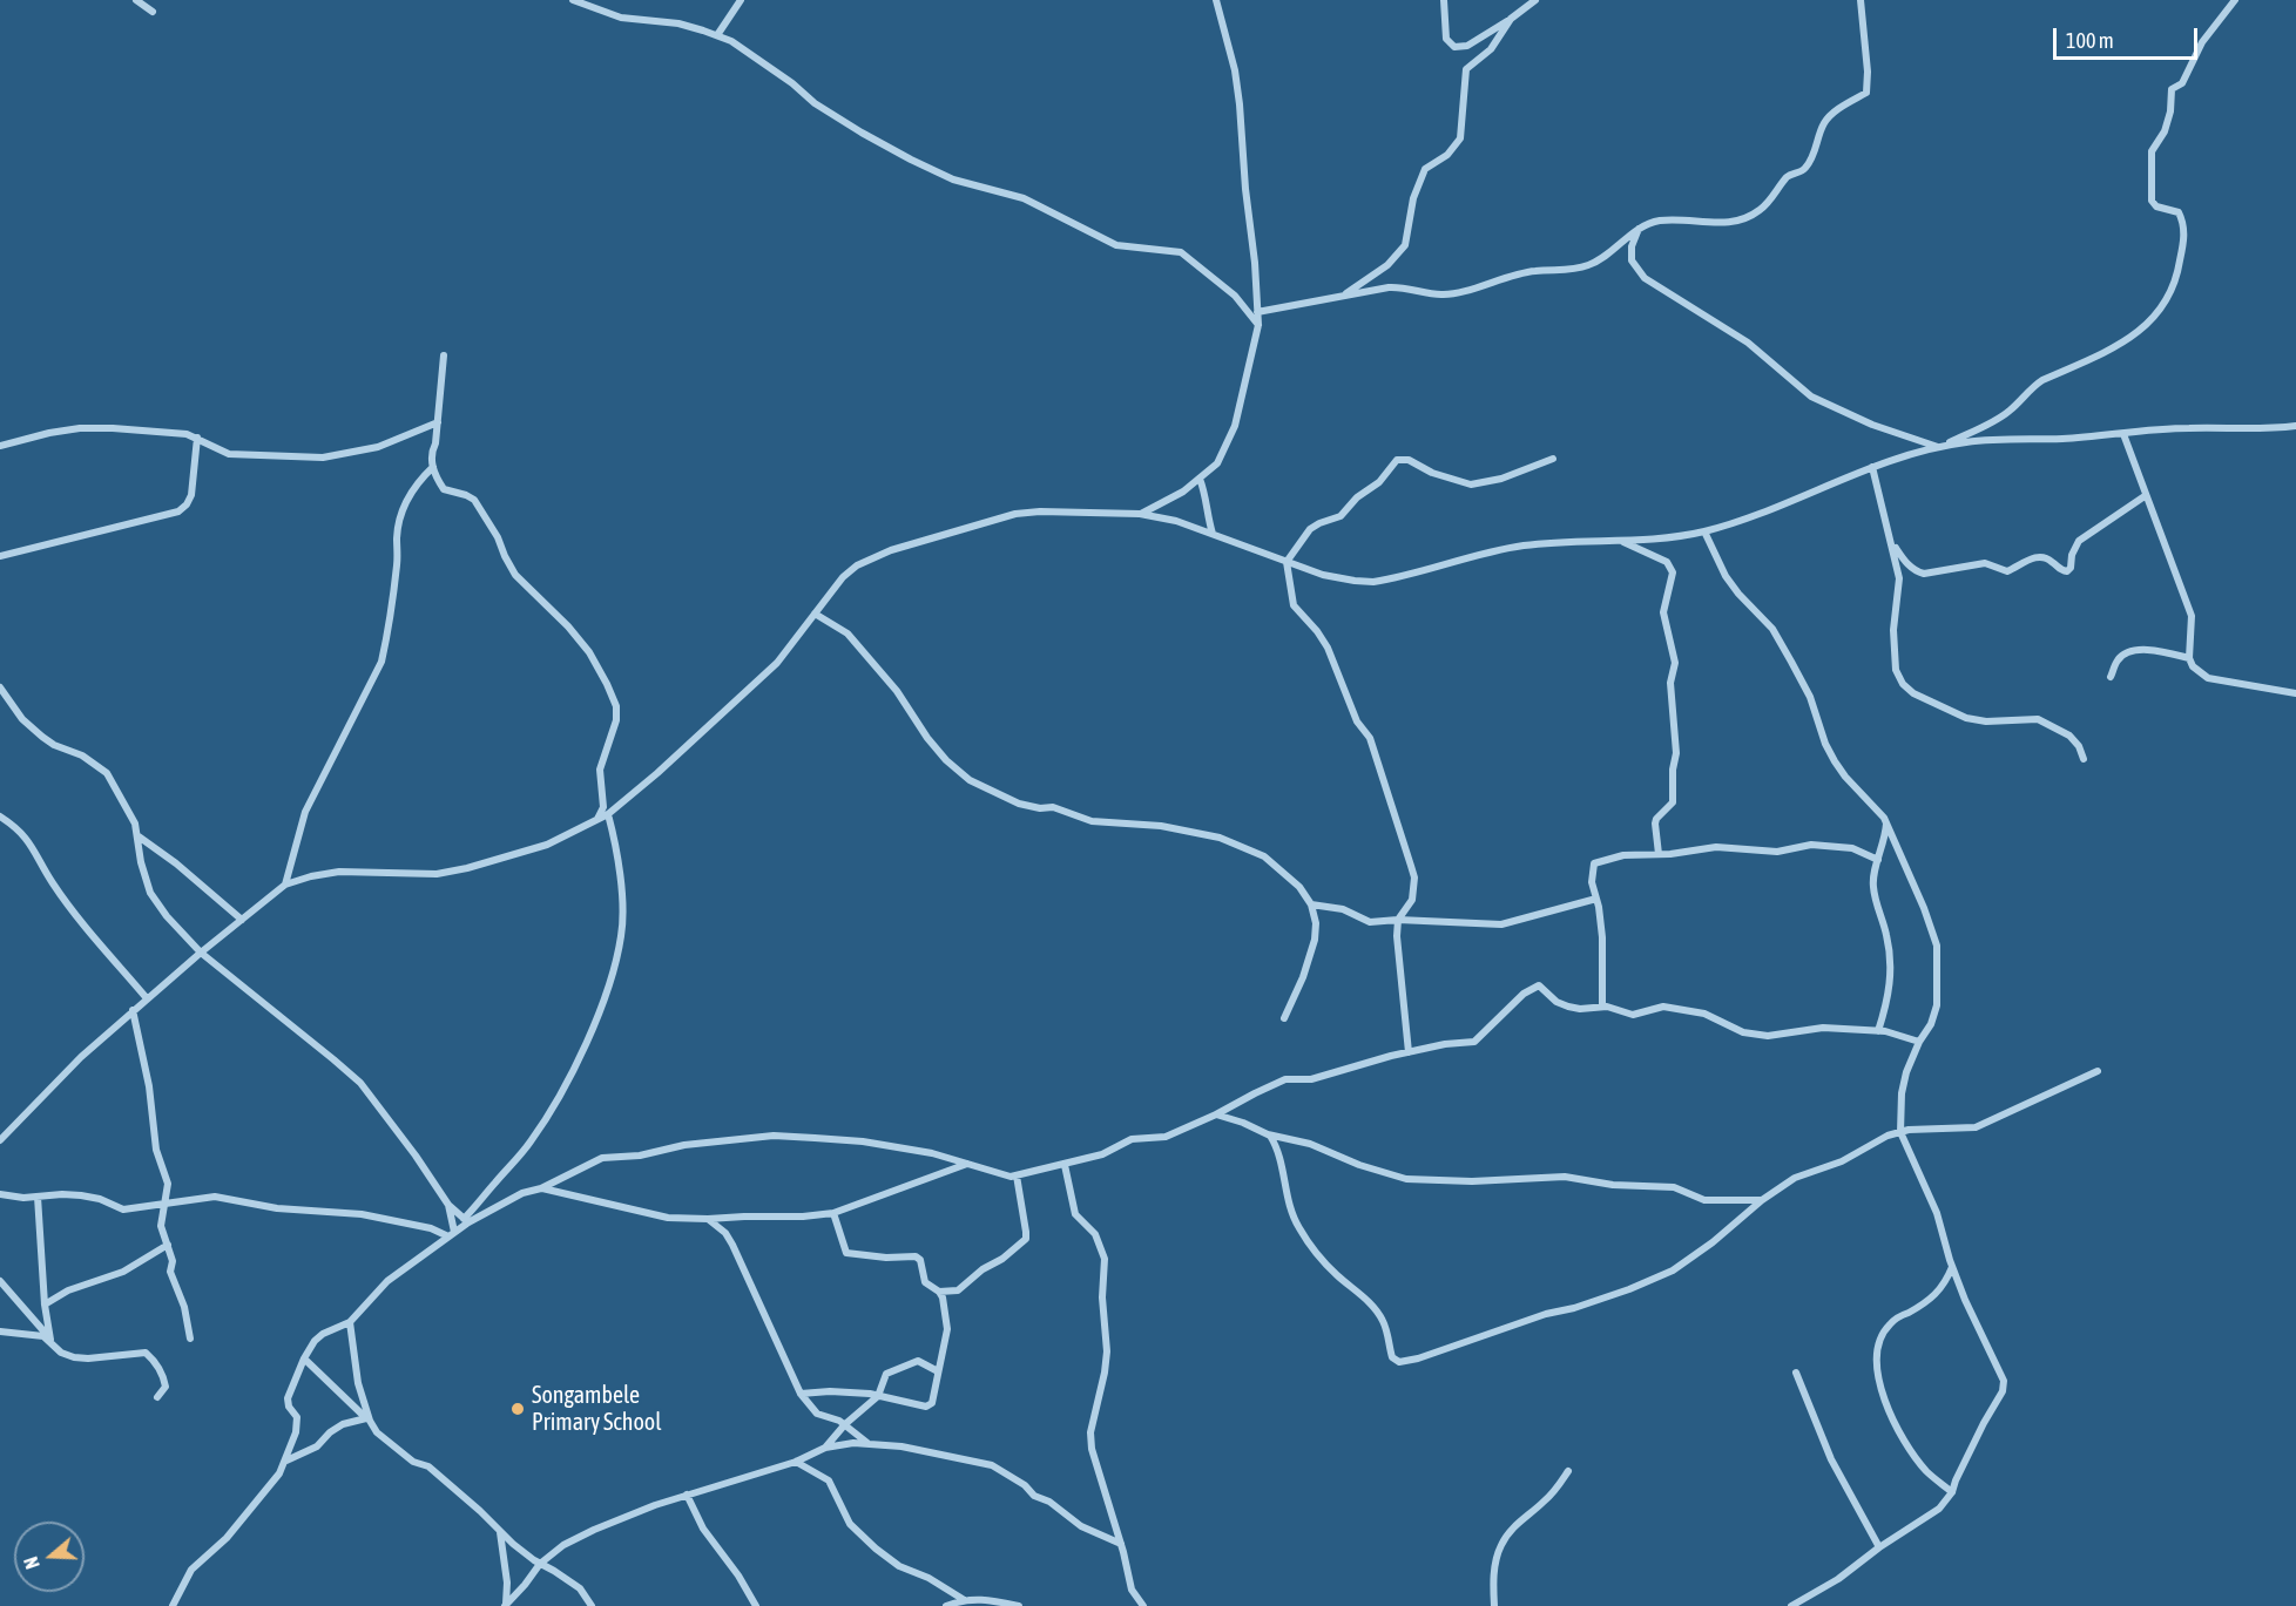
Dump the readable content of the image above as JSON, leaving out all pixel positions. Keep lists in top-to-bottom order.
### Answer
{
  "places": ["Songambele Primary School"],
  "scale_bar": "100 m",
  "north": "left"
}
